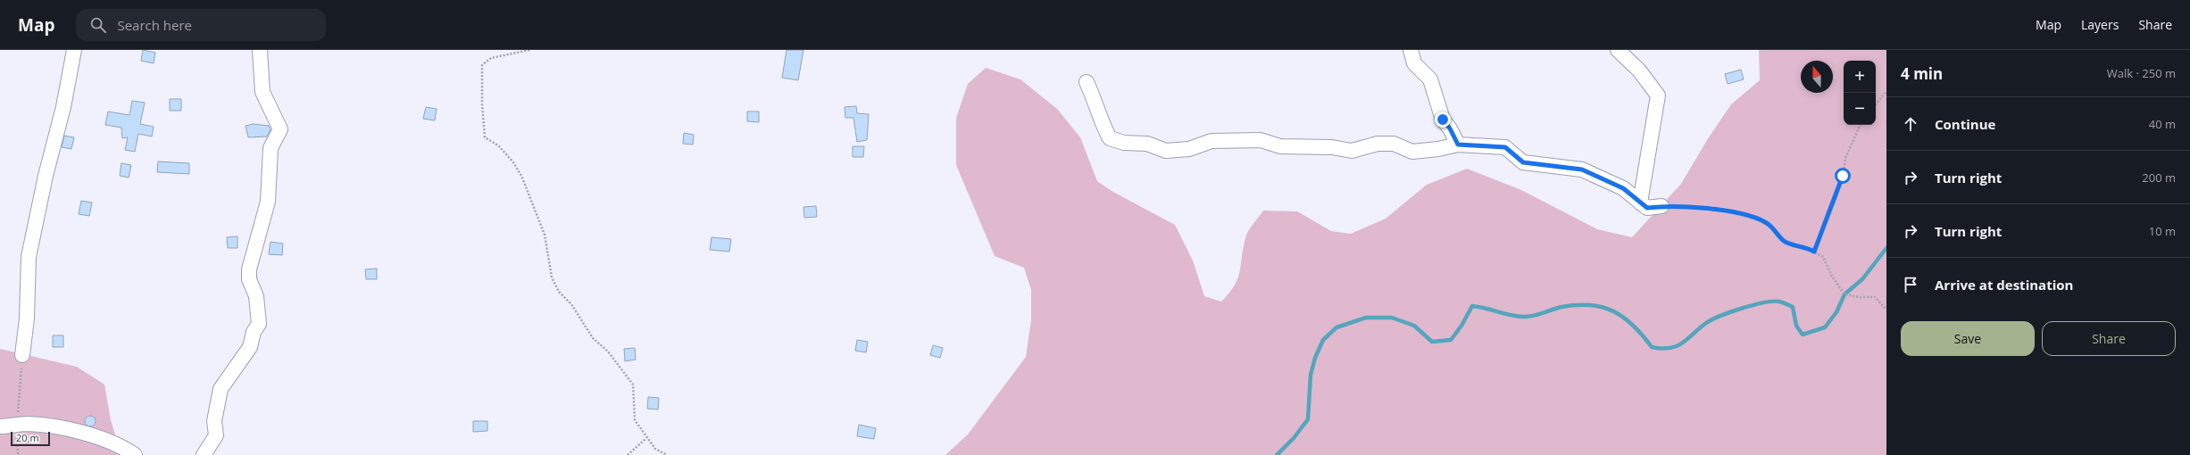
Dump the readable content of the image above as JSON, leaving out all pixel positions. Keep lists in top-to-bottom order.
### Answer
{
  "scale_bar": "20 m",
  "north": "top",
  "page": {
    "header": "Map",
    "search": "Search here",
    "nav": ["Map", "Layers", "Share"],
    "heading": ["4 min", "Walk · 250 m"],
    "map_buttons": ["+", "−"],
    "list": [
      ["Continue", "40 m"],
      ["Turn right", "200 m"],
      ["Turn right", "10 m"],
      "Arrive at destination"
    ],
    "buttons": ["Save", "Share"],
    "scale": "20 m"
  }
}
